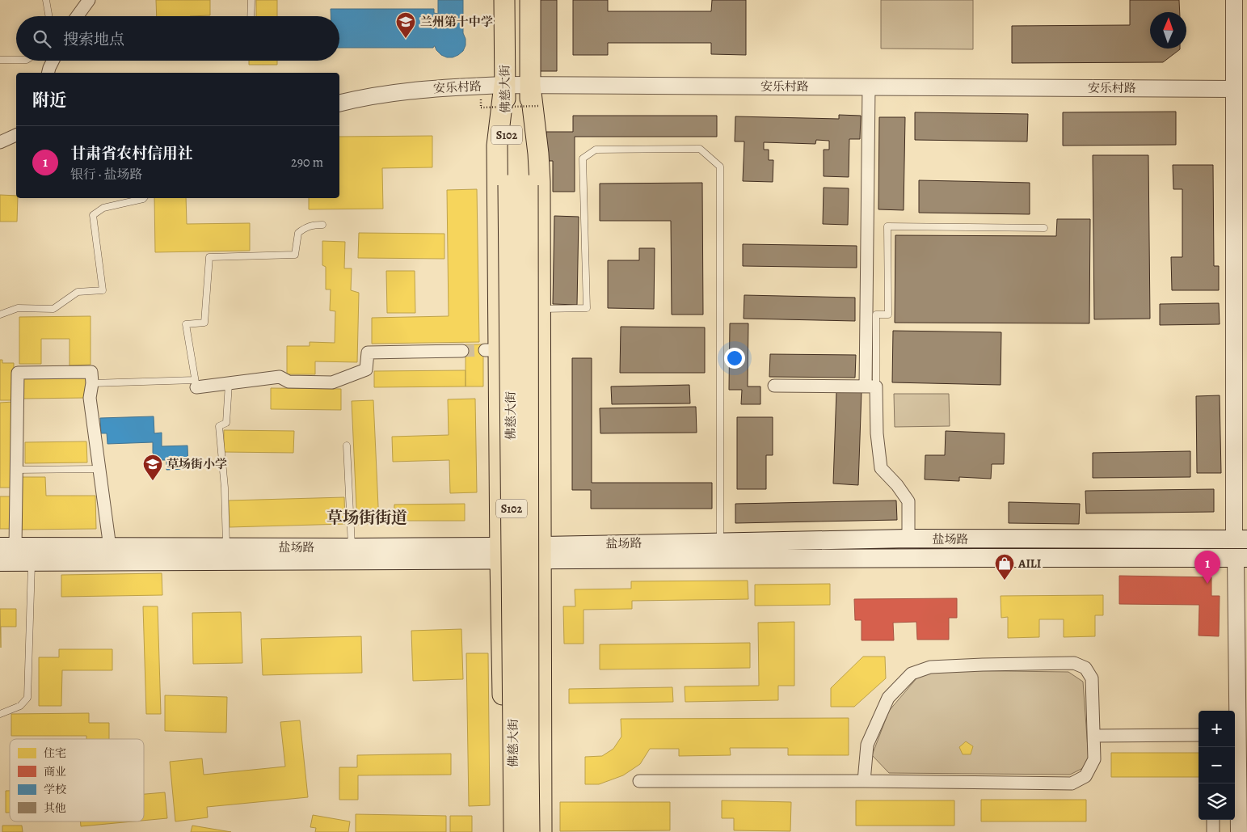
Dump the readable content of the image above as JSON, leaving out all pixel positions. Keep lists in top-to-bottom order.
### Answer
{
  "streets": {
    "main road": ["佛慈大街", "S102", "盐场路"],
    "street": ["安乐村路"]
  },
  "crossings": [
    ["安乐村路", "佛慈大街"]
  ],
  "districts": ["草场街街道"],
  "places": {
    "school or university": ["兰州第十中学", "草场街小学"],
    "shop": ["AILI"]
  },
  "legend": [
    "住宅",
    "商业",
    "学校",
    "其他"
  ],
  "north": "top",
  "page": {
    "search": "搜索地点",
    "heading": "附近",
    "list": [
      {
        "mark": "1",
        "name": "甘肃省农村信用社",
        "note": "银行 · 盐场路",
        "value": "290 m"
      }
    ],
    "pins": "1",
    "map_buttons": ["+", "−"]
  }
}
